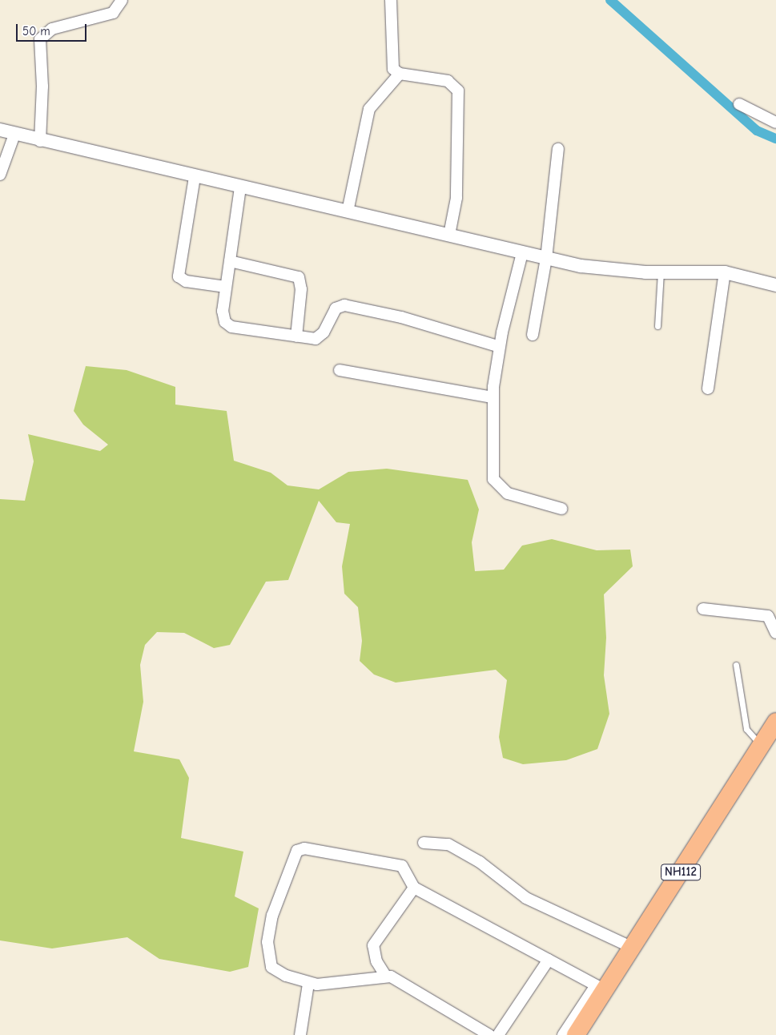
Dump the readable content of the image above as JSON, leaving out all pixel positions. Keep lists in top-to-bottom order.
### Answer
{
  "streets": {
    "highway": ["NH112"]
  },
  "scale_bar": "50 m"
}
